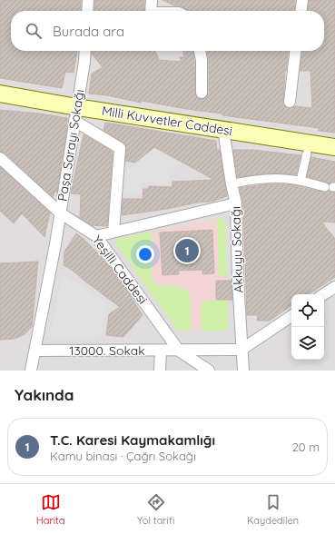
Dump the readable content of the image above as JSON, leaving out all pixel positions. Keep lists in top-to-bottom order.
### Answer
{
  "streets": {
    "main road": ["Milli Kuvvetler Caddesi"],
    "street": [
      "Paşa Sarayı Sokağı",
      "Akkuyu Sokağı",
      "Yeşilli Caddesi",
      "13000. Sokak"
    ]
  },
  "crossings": [
    ["Milli Kuvvetler Caddesi", "Paşa Sarayı Sokağı"],
    ["Milli Kuvvetler Caddesi", "Akkuyu Sokağı"],
    ["Paşa Sarayı Sokağı", "Yeşilli Caddesi"],
    ["Paşa Sarayı Sokağı", "13000. Sokak"],
    ["Akkuyu Sokağı", "13000. Sokak"],
    ["Yeşilli Caddesi", "13000. Sokak"]
  ],
  "page": {
    "search": "Burada ara",
    "pins": "1",
    "heading": "Yakında",
    "list": [
      {
        "mark": "1",
        "name": "T.C. Karesi Kaymakamlığı",
        "note": "Kamu binası · Çağrı Sokağı",
        "value": "20 m"
      }
    ],
    "nav": ["Harita", "Yol tarifi", "Kaydedilen"]
  }
}
